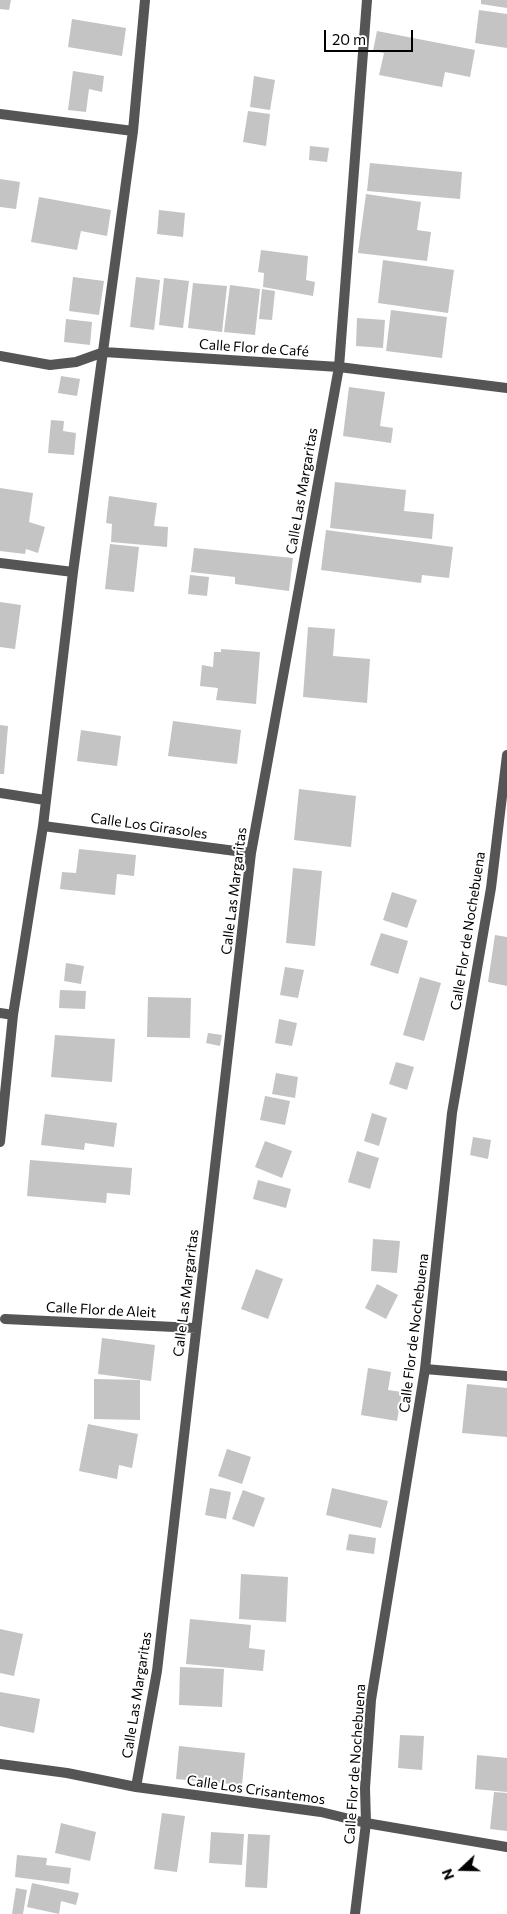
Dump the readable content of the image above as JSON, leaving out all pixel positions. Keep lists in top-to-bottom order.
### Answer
{
  "streets": {
    "street": [
      "Calle Flor de Café",
      "Calle Las Margaritas",
      "Calle Los Girasoles",
      "Calle Flor de Nochebuena",
      "Calle Flor de Aleit",
      "Calle Los Crisantemos"
    ]
  },
  "crossings": [
    ["Calle Flor de Café", "Calle Las Margaritas"],
    ["Calle Las Margaritas", "Calle Los Girasoles"],
    ["Calle Las Margaritas", "Calle Flor de Aleit"],
    ["Calle Las Margaritas", "Calle Los Crisantemos"],
    ["Calle Flor de Nochebuena", "Calle Los Crisantemos"]
  ],
  "scale_bar": "20 m",
  "north": "left"
}
